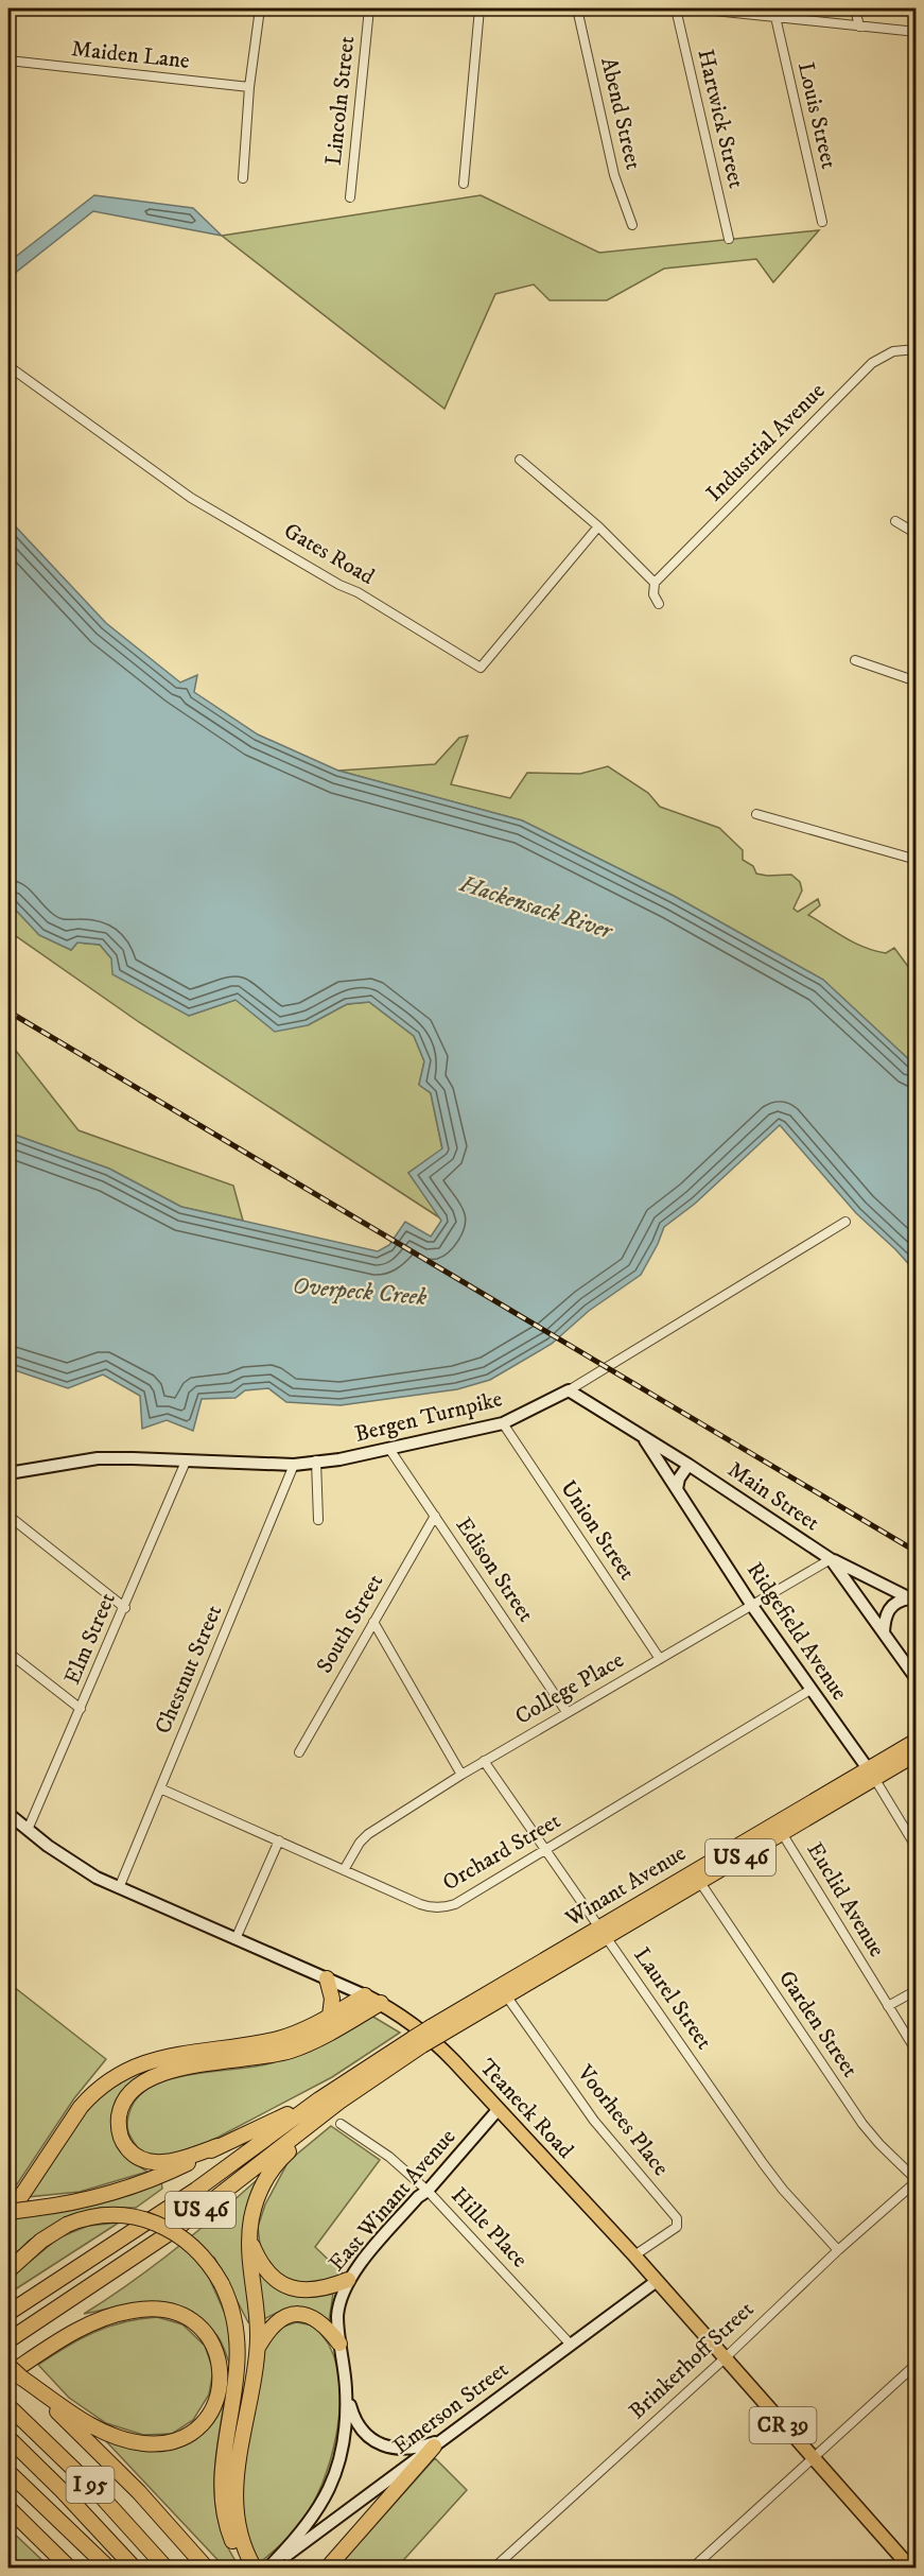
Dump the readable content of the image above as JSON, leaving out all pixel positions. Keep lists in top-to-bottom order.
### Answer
{
  "streets": {
    "highway": ["US 46", "Winant Avenue", "I 95"],
    "main road": ["Teaneck Road", "CR 39"],
    "street": [
      "Maiden Lane",
      "Lincoln Street",
      "Abend Street",
      "Louis Street",
      "Hartwick Street",
      "Industrial Avenue",
      "Gates Road",
      "Bergen Turnpike",
      "Main Street",
      "Union Street",
      "Edison Street",
      "South Street",
      "Ridgefield Avenue",
      "Elm Street",
      "Chestnut Street",
      "College Place",
      "Orchard Street",
      "Euclid Avenue",
      "Laurel Street",
      "Garden Street",
      "Voorhees Place",
      "East Winant Avenue",
      "Hille Place",
      "Brinkerhoff Street",
      "Emerson Street"
    ]
  },
  "crossings": [
    ["Bergen Turnpike", "Main Street"],
    ["Bergen Turnpike", "Union Street"],
    ["Bergen Turnpike", "Edison Street"],
    ["Bergen Turnpike", "Elm Street"],
    ["Bergen Turnpike", "Chestnut Street"],
    ["Main Street", "Ridgefield Avenue"],
    ["Main Street", "College Place"],
    ["Union Street", "College Place"],
    ["Edison Street", "South Street"],
    ["Edison Street", "College Place"],
    ["Ridgefield Avenue", "College Place"],
    ["Ridgefield Avenue", "Orchard Street"],
    ["Ridgefield Avenue", "Winant Avenue"],
    ["Elm Street", "Teaneck Road"],
    ["Chestnut Street", "Orchard Street"],
    ["Chestnut Street", "Teaneck Road"],
    ["College Place", "Orchard Street"],
    ["College Place", "Laurel Street"],
    ["Orchard Street", "Laurel Street"],
    ["US 46", "Winant Avenue"],
    ["US 46", "Voorhees Place"],
    ["Winant Avenue", "Euclid Avenue"],
    ["Winant Avenue", "Laurel Street"],
    ["Winant Avenue", "Garden Street"],
    ["Winant Avenue", "Voorhees Place"],
    ["Laurel Street", "Brinkerhoff Street"],
    ["Garden Street", "Brinkerhoff Street"],
    ["Teaneck Road", "Voorhees Place"],
    ["Teaneck Road", "East Winant Avenue"],
    ["Teaneck Road", "Brinkerhoff Street"],
    ["Teaneck Road", "Emerson Street"],
    ["East Winant Avenue", "Hille Place"],
    ["East Winant Avenue", "Emerson Street"],
    ["Hille Place", "Emerson Street"]
  ],
  "water": ["Hackensack River", "Overpeck Creek"]
}
